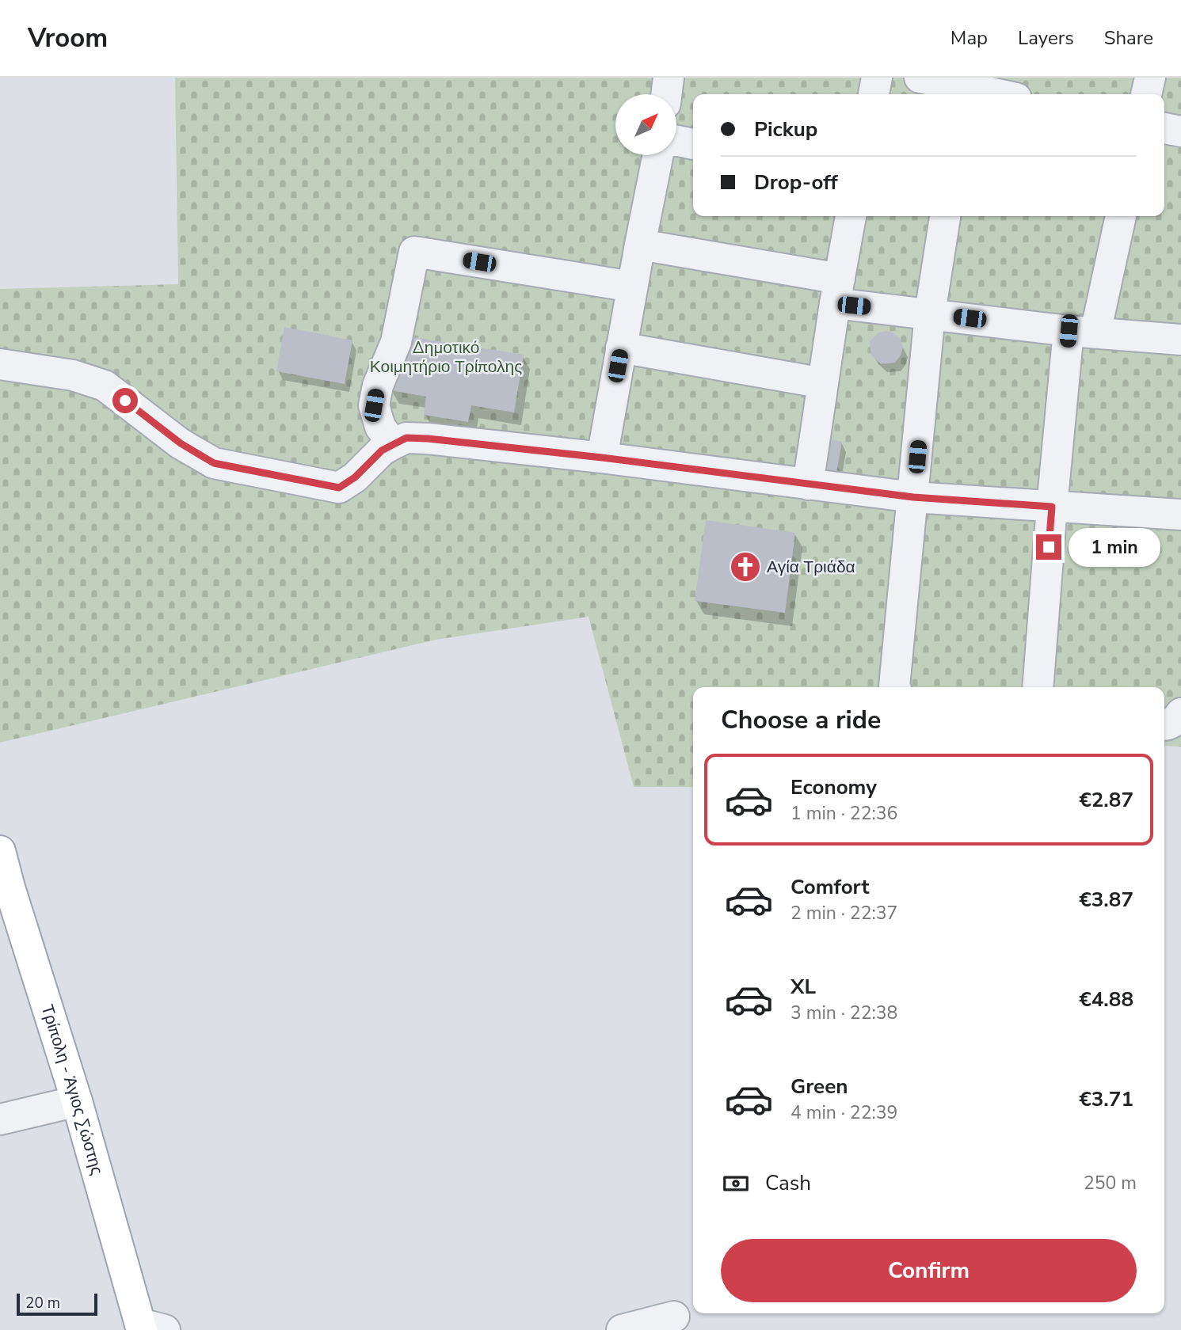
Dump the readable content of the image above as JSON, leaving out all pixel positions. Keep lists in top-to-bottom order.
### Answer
{
  "streets": {
    "main road": ["Τρίπολη - Άγιος Σώστης"]
  },
  "parks": ["Δημοτικό Κοιμητήριο Τρίπολης"],
  "places": {
    "church": ["Αγία Τριάδα"]
  },
  "scale_bar": "20 m",
  "north": "top right",
  "page": {
    "header": "Vroom",
    "nav": ["Map", "Layers", "Share"],
    "banner": ["Pickup", "Drop-off"],
    "bubble": "1 min",
    "heading": "Choose a ride",
    "list": [
      {
        "name": "Economy",
        "note": "1 min · 22:36",
        "value": "€2.87"
      },
      {
        "name": "Comfort",
        "note": "2 min · 22:37",
        "value": "€3.87"
      },
      {
        "name": "XL",
        "note": "3 min · 22:38",
        "value": "€4.88"
      },
      {
        "name": "Green",
        "note": "4 min · 22:39",
        "value": "€3.71"
      }
    ],
    "pay": ["Cash", "250 m"],
    "buttons": "Confirm",
    "scale": "20 m"
  }
}
